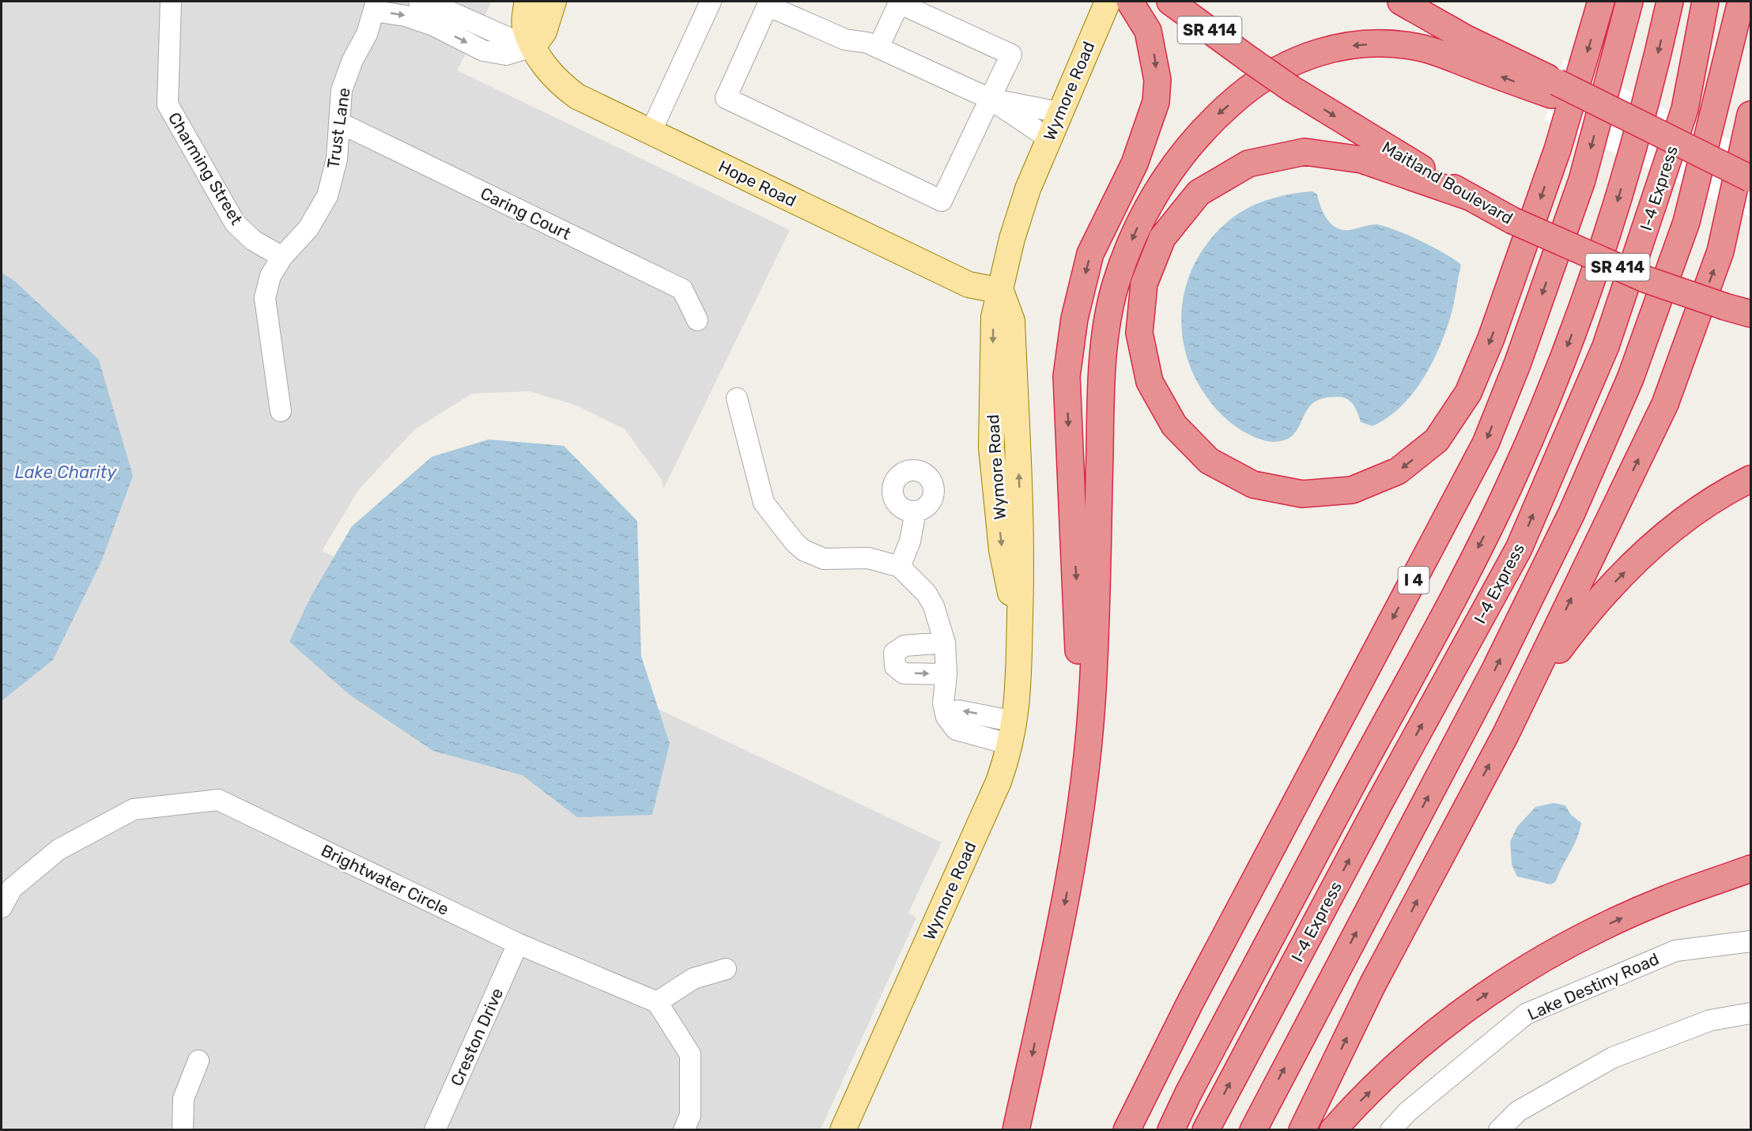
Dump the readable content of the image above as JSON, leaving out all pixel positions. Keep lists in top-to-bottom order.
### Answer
{
  "streets": {
    "highway": [
      "SR 414",
      "Maitland Boulevard",
      "I-4 Express",
      "I 4"
    ],
    "main road": ["Wymore Road", "Hope Road"],
    "street": [
      "Trust Lane",
      "Charming Street",
      "Caring Court",
      "Brightwater Circle",
      "Lake Destiny Road",
      "Creston Drive"
    ]
  },
  "crossings": [
    ["Wymore Road", "Hope Road"],
    ["Trust Lane", "Charming Street"],
    ["Trust Lane", "Caring Court"],
    ["Brightwater Circle", "Creston Drive"]
  ],
  "water": ["Lake Charity"]
}
